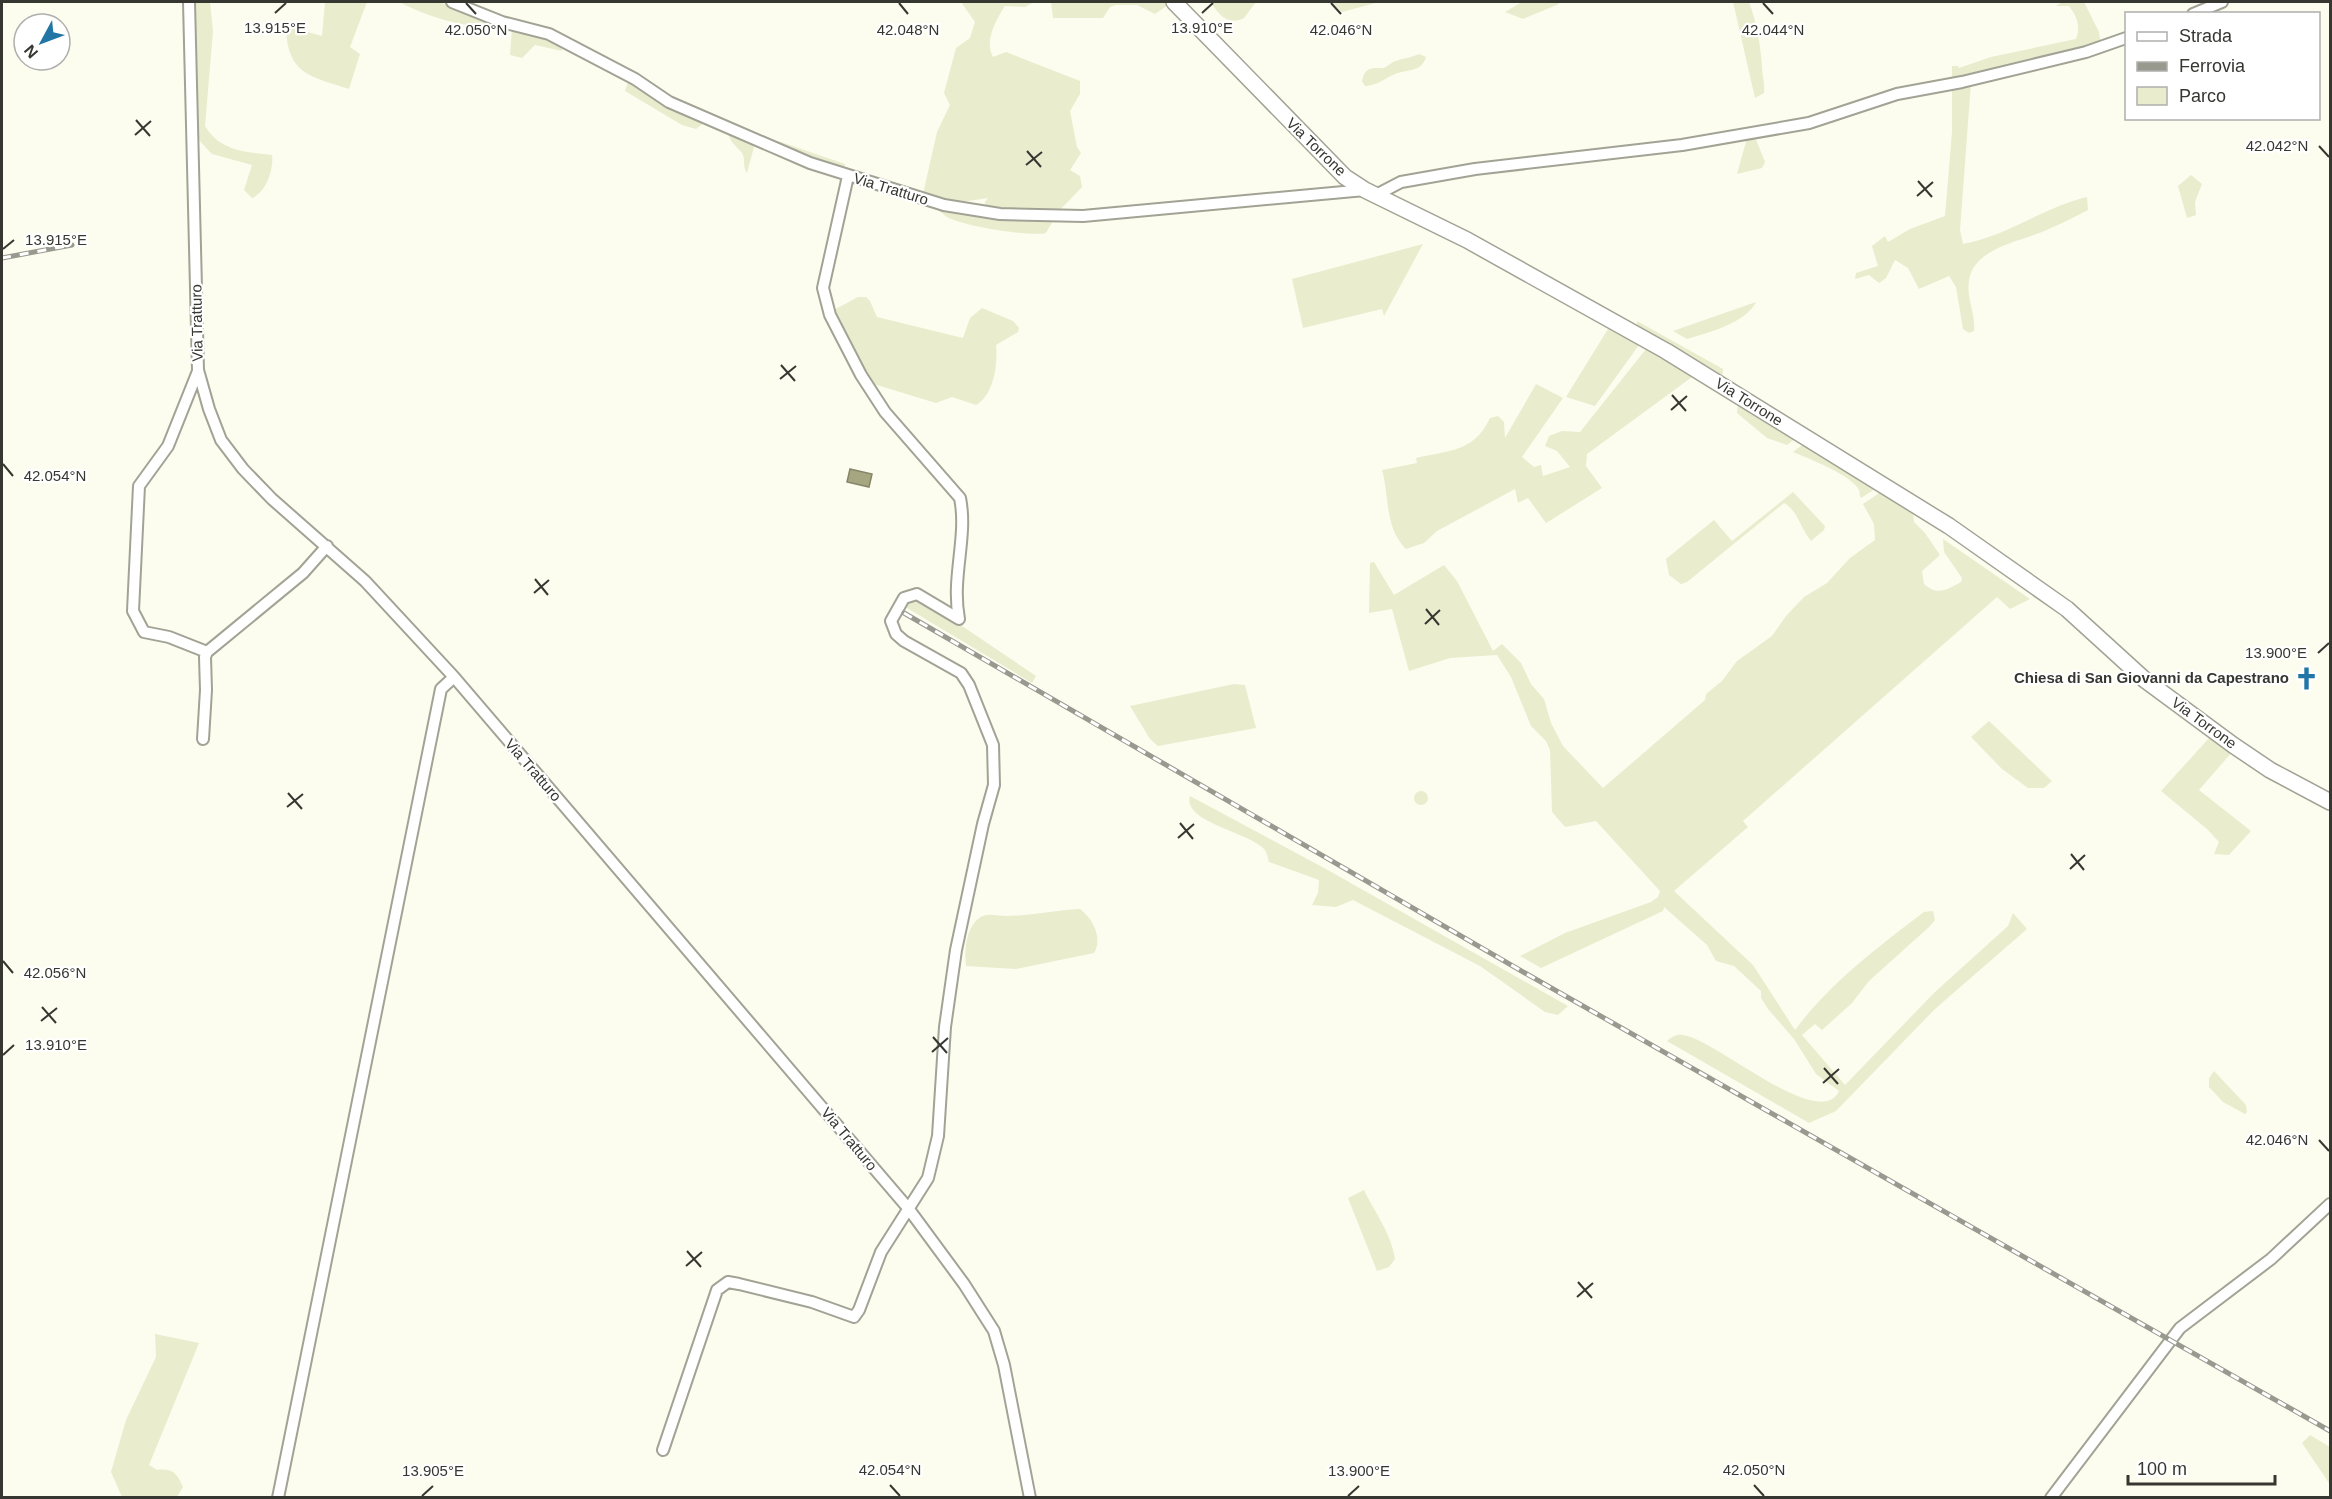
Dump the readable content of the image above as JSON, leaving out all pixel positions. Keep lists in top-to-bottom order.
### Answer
{
  "streets": {
    "main road": ["Via Torrone"],
    "street": ["Via Tratturo"]
  },
  "crossings": [
    ["Via Torrone", "Via Tratturo"]
  ],
  "places": {
    "church": ["Chiesa di San Giovanni da Capestrano"]
  },
  "legend": ["Strada", "Ferrovia", "Parco"],
  "scale_bar": "100 m",
  "north": "bottom left",
  "coordinates": [
    "13.915°E",
    "13.910°E",
    "42.050°N",
    "42.048°N",
    "42.046°N",
    "42.044°N",
    "42.042°N",
    "42.054°N",
    "13.900°E",
    "42.056°N",
    "13.905°E"
  ]
}
